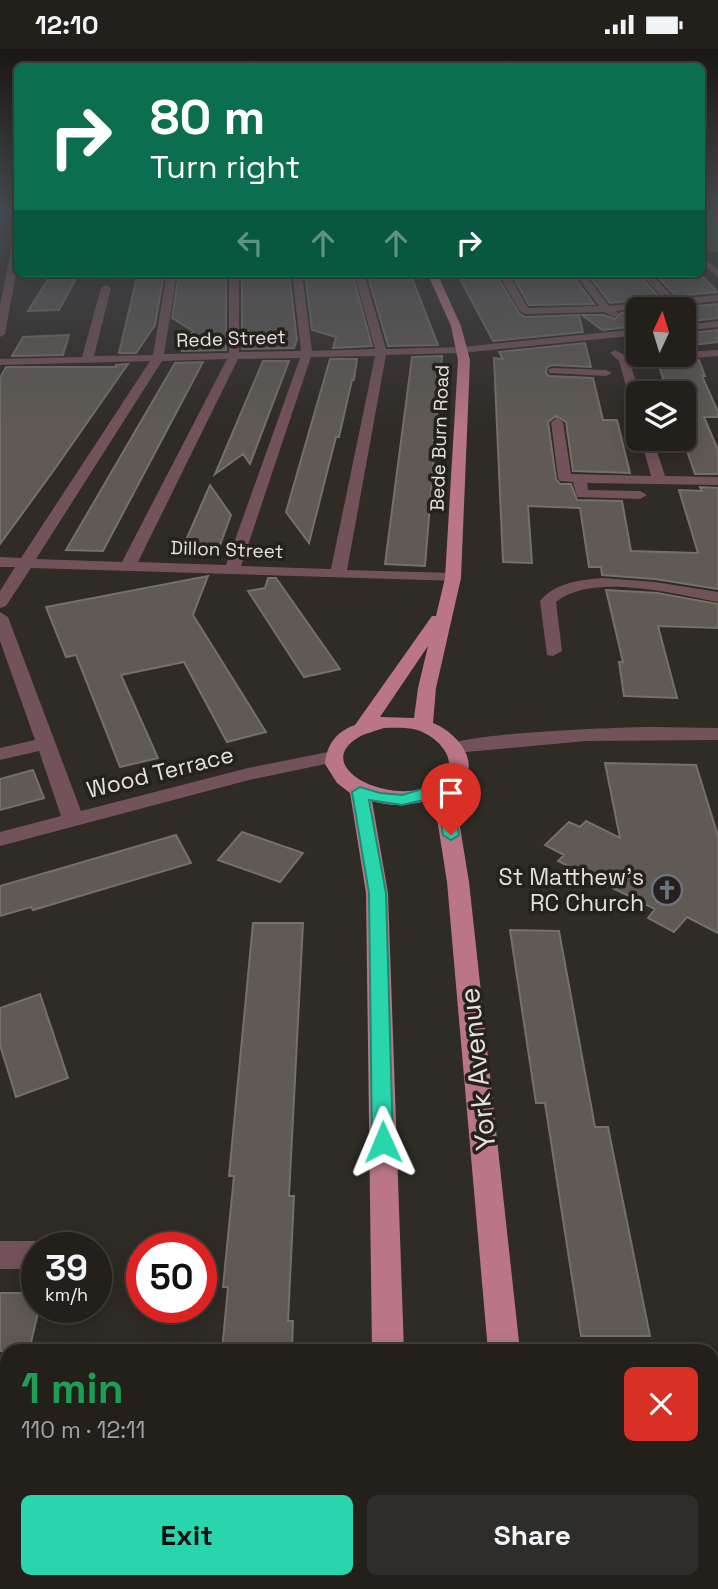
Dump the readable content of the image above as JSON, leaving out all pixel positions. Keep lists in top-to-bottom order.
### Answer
{
  "streets": {
    "main road": ["Bede Burn Road", "York Avenue"],
    "street": ["Rede Street", "Dillon Street", "Wood Terrace"]
  },
  "crossings": [
    ["Rede Street", "Bede Burn Road"],
    ["Bede Burn Road", "Dillon Street"],
    ["Bede Burn Road", "Wood Terrace"],
    ["Bede Burn Road", "York Avenue"],
    ["Wood Terrace", "York Avenue"]
  ],
  "places": {
    "church": ["St Matthew's RC Church"]
  },
  "north": "top",
  "page": {
    "status": "12:10",
    "turn": ["80 m", "Turn right"],
    "speed": "39 km/h",
    "limit": "50",
    "heading": ["1 min", "110 m · 12:11"],
    "buttons": ["Exit", "Share"]
  }
}
